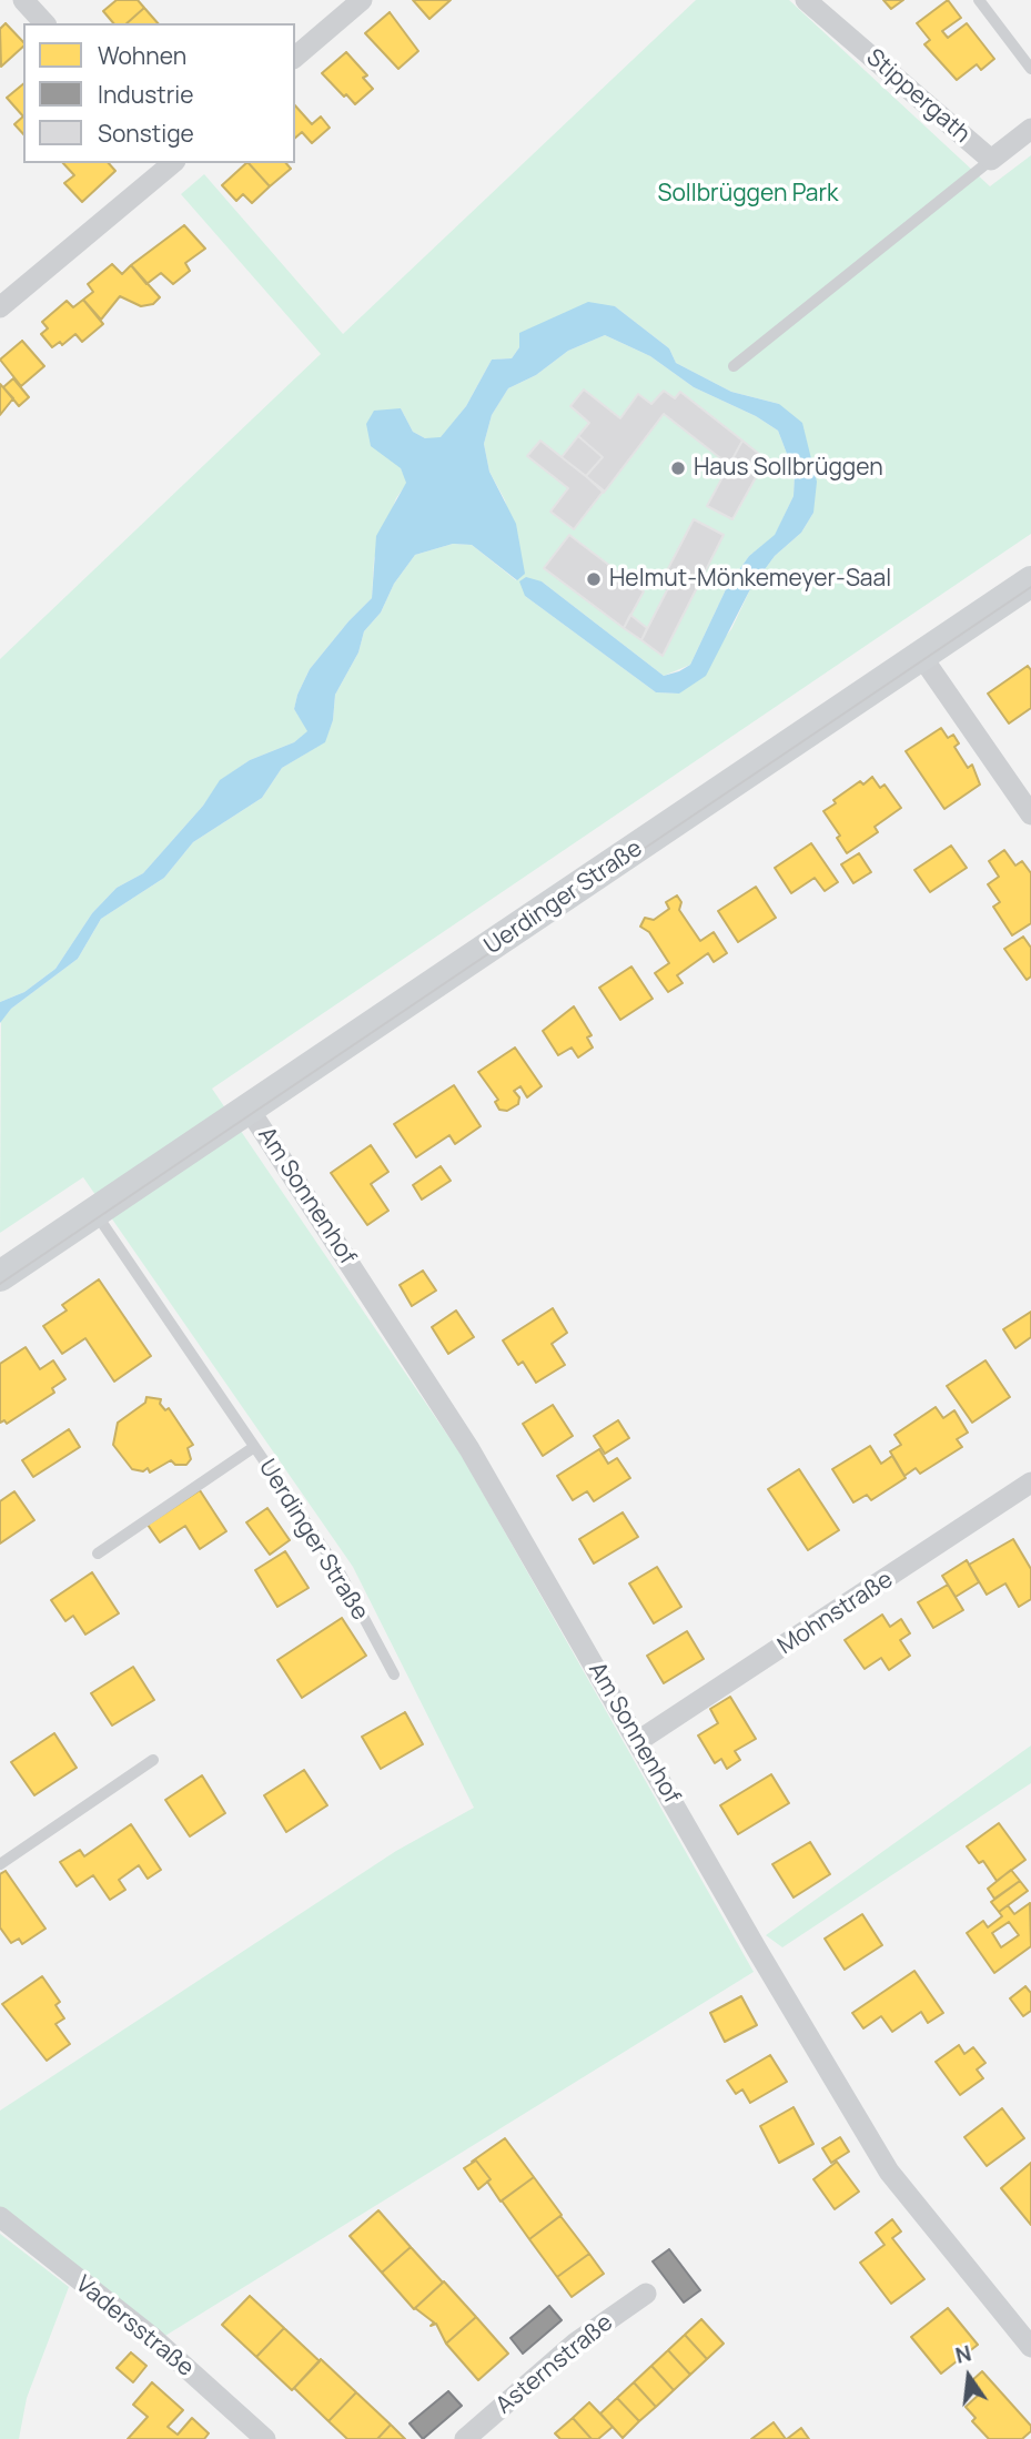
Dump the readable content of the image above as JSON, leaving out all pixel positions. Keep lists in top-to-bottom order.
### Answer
{
  "streets": {
    "main road": ["Uerdinger Straße"],
    "street": [
      "Stippergath",
      "Am Sonnenhof",
      "Mohnstraße",
      "Vadersstraße",
      "Asternstraße"
    ]
  },
  "crossings": [
    ["Uerdinger Straße", "Am Sonnenhof"],
    ["Am Sonnenhof", "Mohnstraße"]
  ],
  "parks": ["Sollbrüggen Park"],
  "places": ["Haus Sollbrüggen", "Helmut-Mönkemeyer-Saal"],
  "legend": ["Wohnen", "Industrie", "Sonstige"],
  "north": "top"
}
